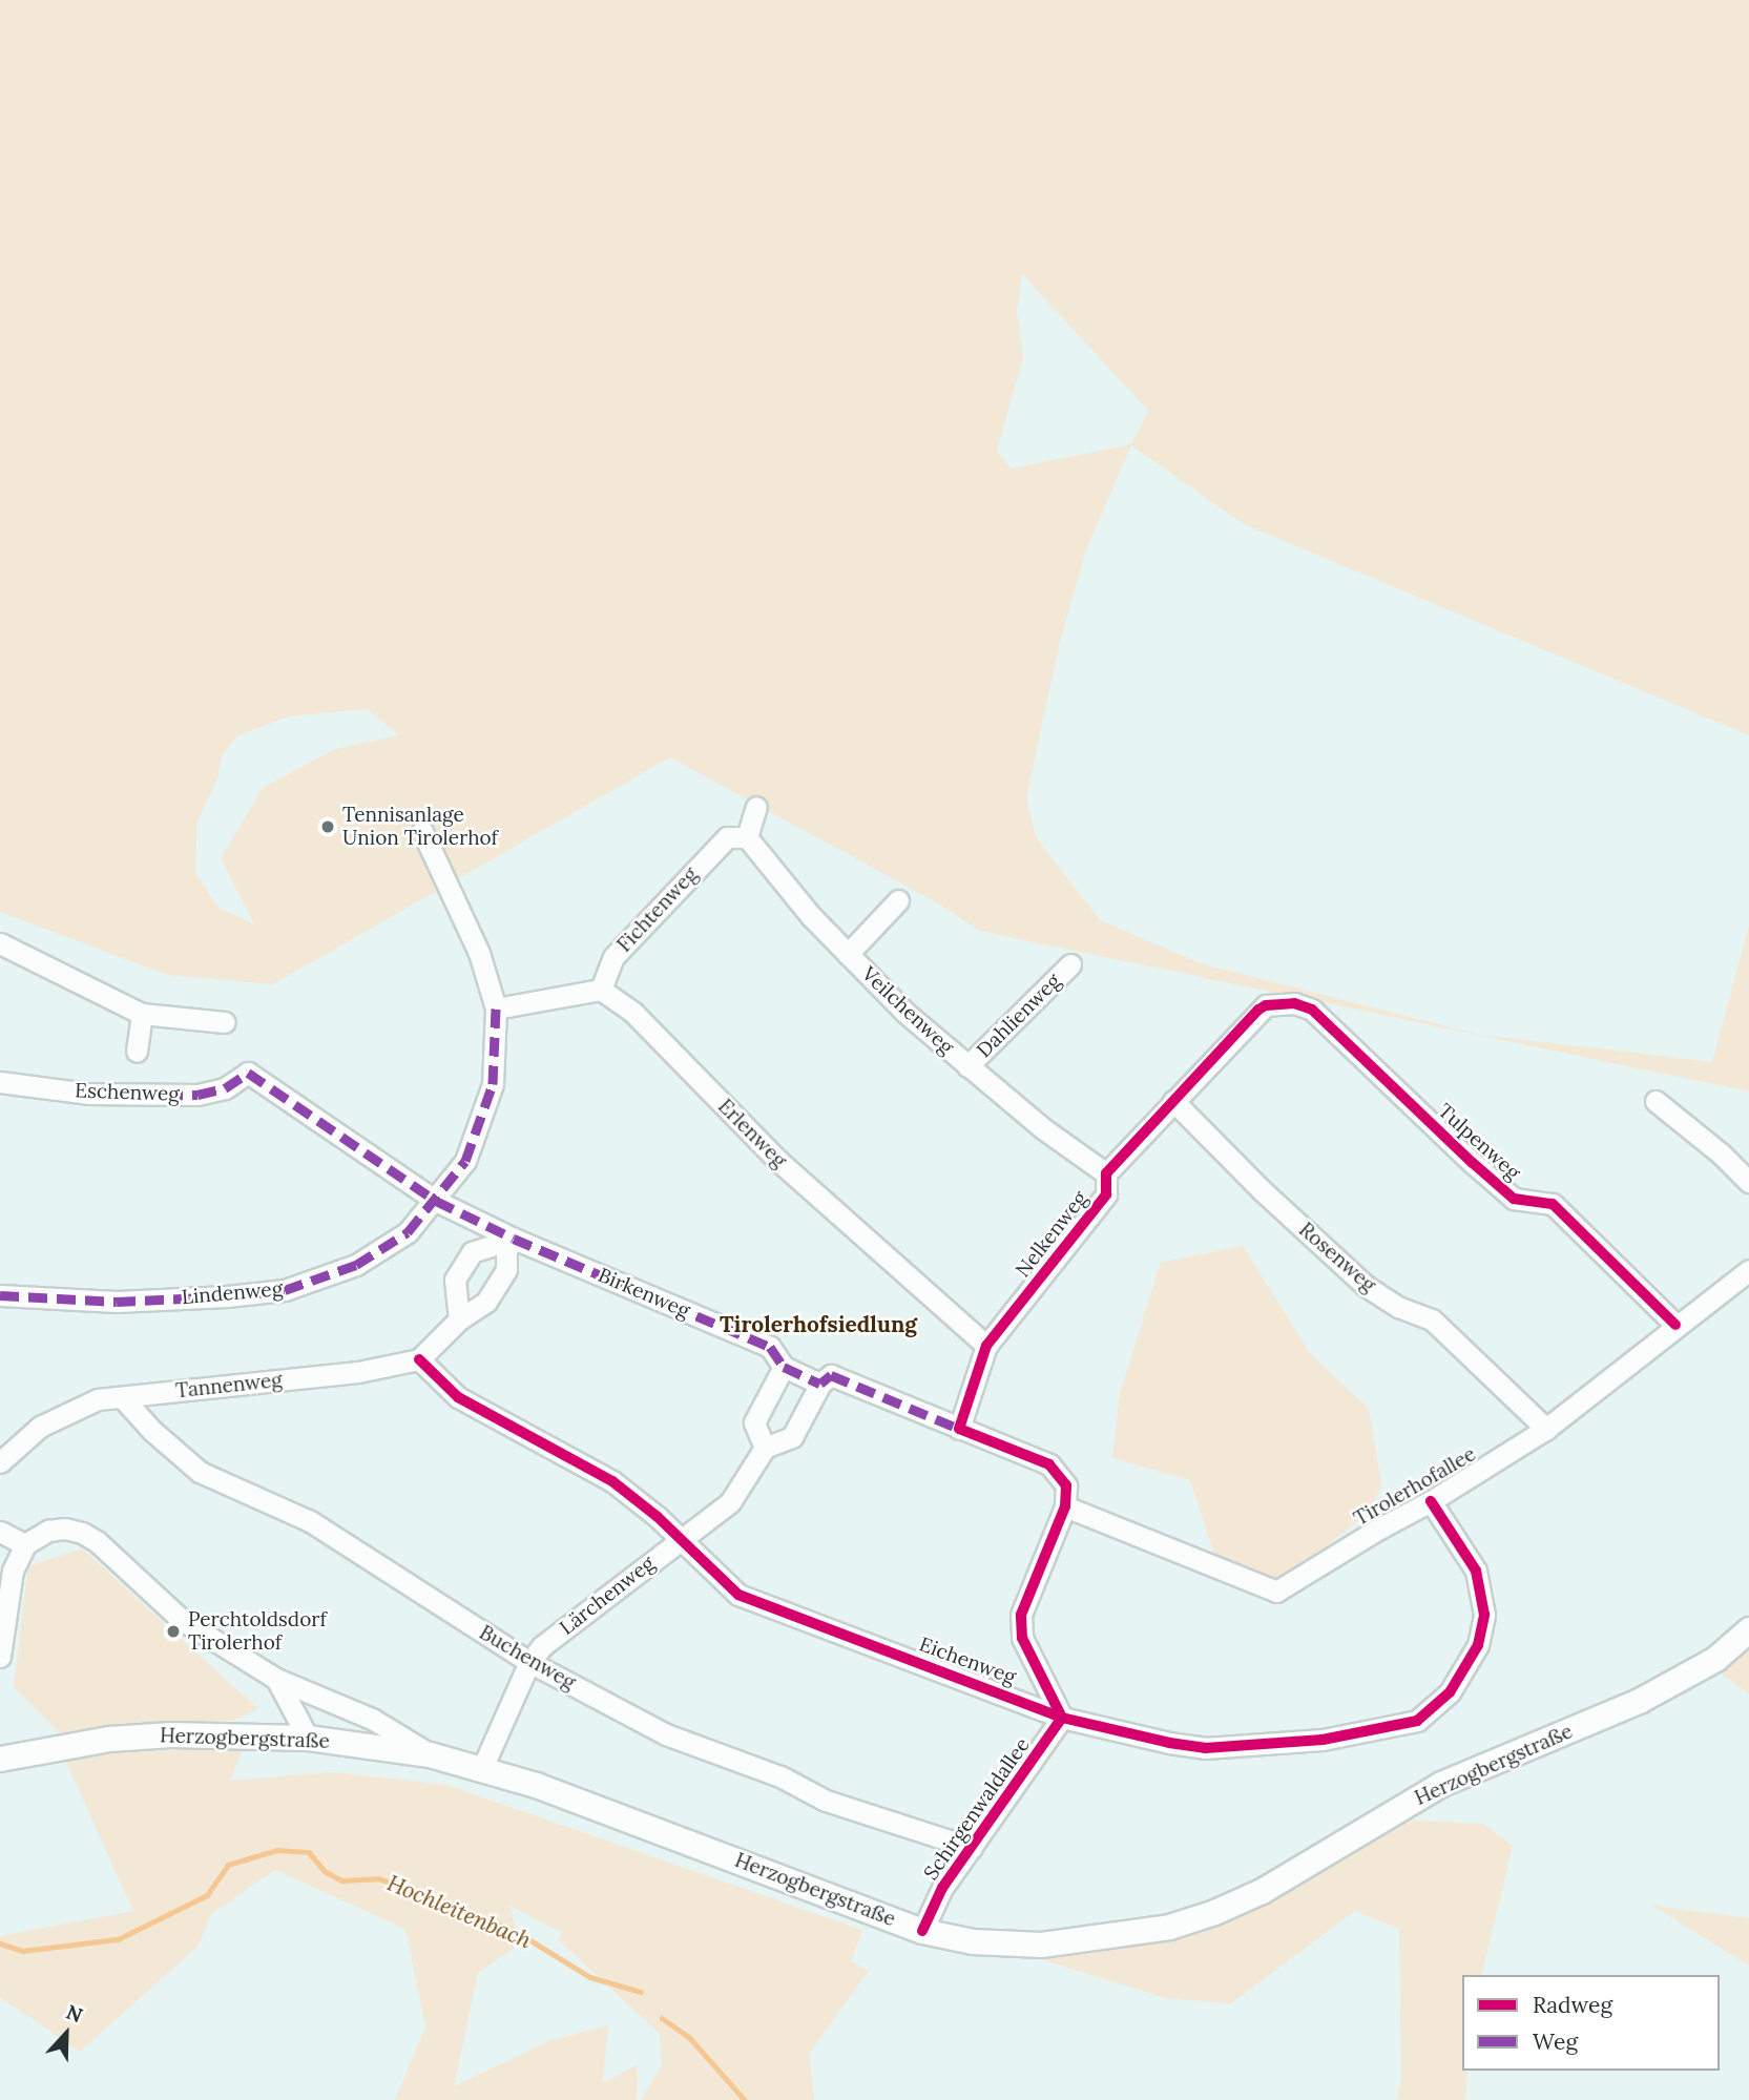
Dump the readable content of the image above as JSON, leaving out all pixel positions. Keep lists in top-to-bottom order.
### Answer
{
  "streets": {
    "main road": ["Herzogbergstraße"],
    "street": [
      "Fichtenweg",
      "Veilchenweg",
      "Dahlienweg",
      "Eschenweg",
      "Erlenweg",
      "Tulpenweg",
      "Nelkenweg",
      "Rosenweg",
      "Lindenweg",
      "Birkenweg",
      "Tannenweg",
      "Tirolerhofallee",
      "Lärchenweg",
      "Buchenweg",
      "Eichenweg",
      "Schirgenwaldallee"
    ]
  },
  "crossings": [
    ["Fichtenweg", "Veilchenweg"],
    ["Fichtenweg", "Erlenweg"],
    ["Veilchenweg", "Dahlienweg"],
    ["Veilchenweg", "Nelkenweg"],
    ["Eschenweg", "Birkenweg"],
    ["Erlenweg", "Nelkenweg"],
    ["Tulpenweg", "Nelkenweg"],
    ["Tulpenweg", "Tirolerhofallee"],
    ["Nelkenweg", "Rosenweg"],
    ["Nelkenweg", "Birkenweg"],
    ["Rosenweg", "Tirolerhofallee"],
    ["Lindenweg", "Birkenweg"],
    ["Birkenweg", "Tirolerhofallee"],
    ["Birkenweg", "Lärchenweg"],
    ["Tannenweg", "Buchenweg"],
    ["Tannenweg", "Eichenweg"],
    ["Tirolerhofallee", "Eichenweg"],
    ["Lärchenweg", "Buchenweg"],
    ["Lärchenweg", "Eichenweg"],
    ["Lärchenweg", "Herzogbergstraße"],
    ["Buchenweg", "Schirgenwaldallee"],
    ["Eichenweg", "Schirgenwaldallee"],
    ["Herzogbergstraße", "Schirgenwaldallee"]
  ],
  "districts": ["Tirolerhofsiedlung"],
  "water": ["Hochleitenbach"],
  "places": ["Tennisanlage Union Tirolerhof", "Perchtoldsdorf Tirolerhof"],
  "legend": ["Radweg", "Weg"],
  "north": "top"
}
